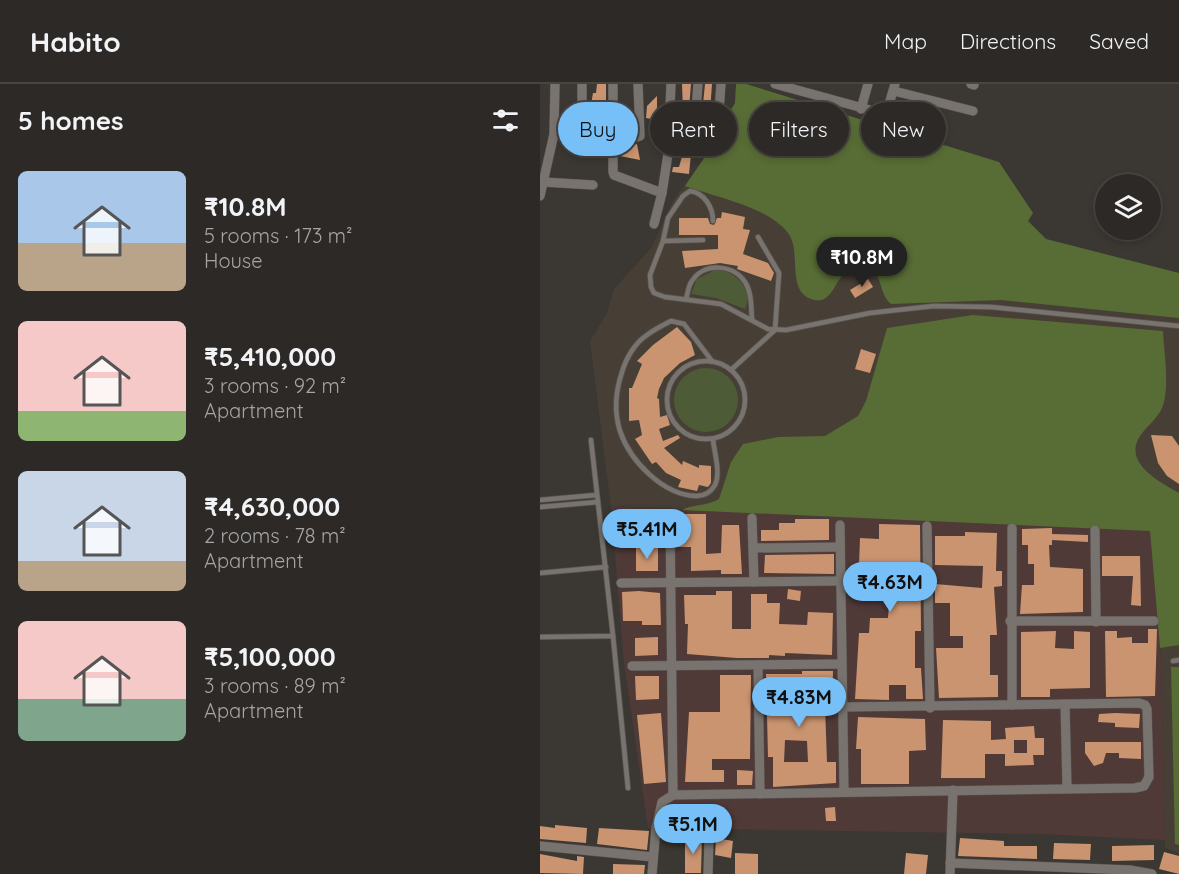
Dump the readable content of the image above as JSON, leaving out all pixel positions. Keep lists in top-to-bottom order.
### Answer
{
  "page": {
    "header": "Habito",
    "nav": ["Map", "Directions", "Saved"],
    "heading": "5 homes",
    "chip": [
      "Buy",
      "Rent",
      "Filters",
      "New"
    ],
    "list": [
      {
        "name": "₹10.8M",
        "note": "5 rooms · 173 m² · House"
      },
      {
        "name": "₹5,410,000",
        "note": "3 rooms · 92 m² · Apartment"
      },
      {
        "name": "₹4,630,000",
        "note": "2 rooms · 78 m² · Apartment"
      },
      {
        "name": "₹5,100,000",
        "note": "3 rooms · 89 m² · Apartment"
      }
    ],
    "price": [
      "₹10.8M",
      "₹5.41M",
      "₹4.63M",
      "₹4.83M",
      "₹5.1M"
    ]
  }
}
